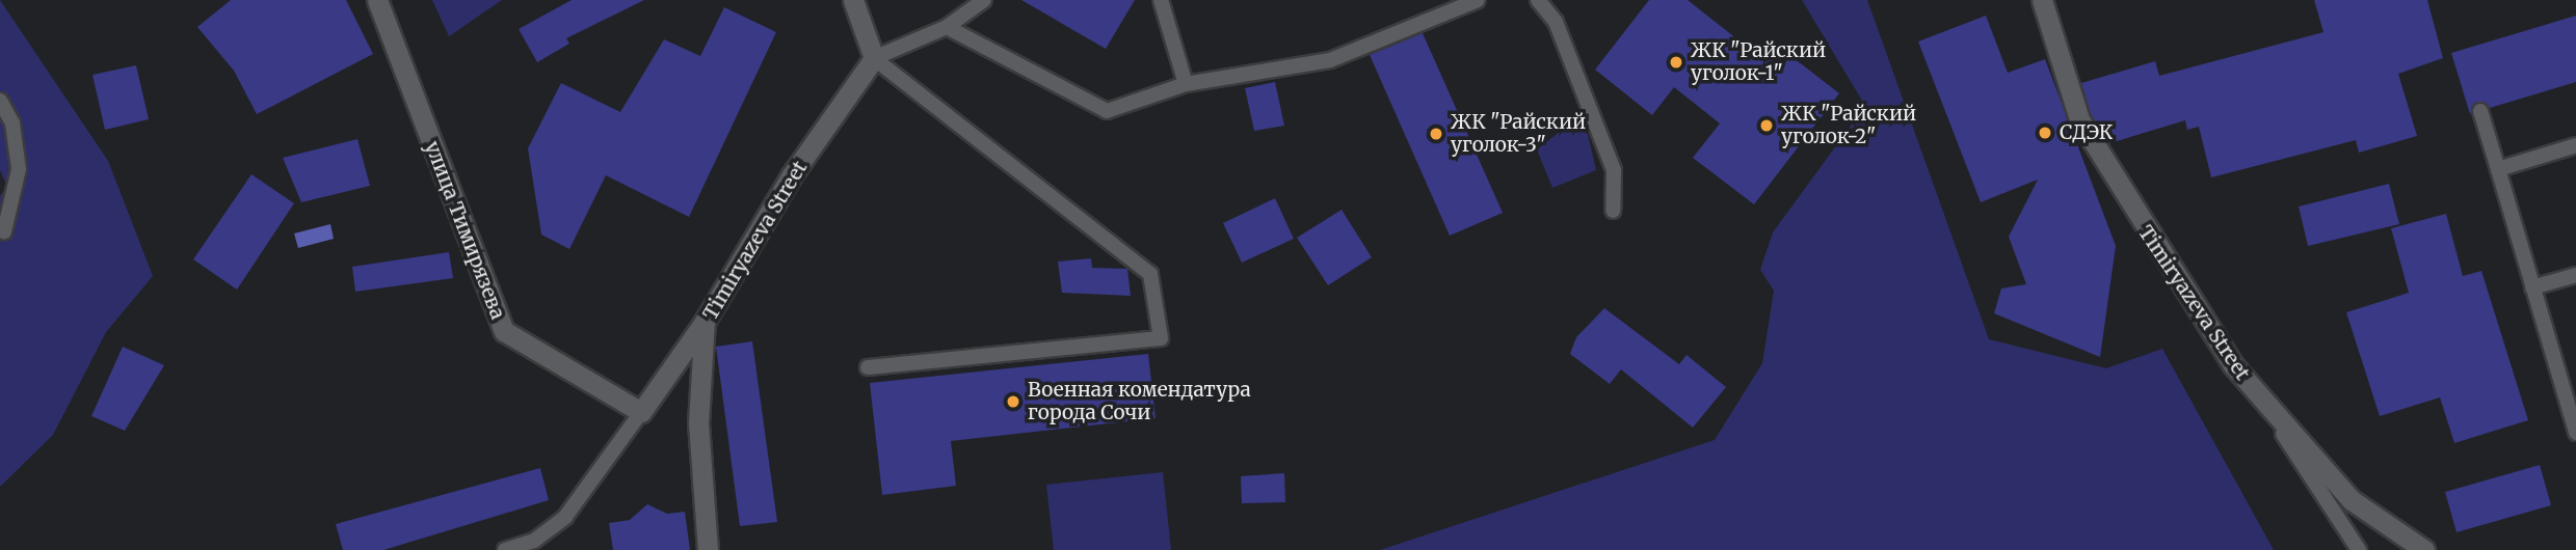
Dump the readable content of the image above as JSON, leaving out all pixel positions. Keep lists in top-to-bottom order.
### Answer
{
  "streets": {
    "street": ["улица Тимирязева", "Timiryazeva Street"]
  },
  "places": [
    "ЖК \"Райский уголок-1\"",
    "ЖК \"Райский уголок-2\"",
    "СДЭК",
    "ЖК \"Райский уголок-3\"",
    "Военная комендатура города Сочи"
  ]
}
